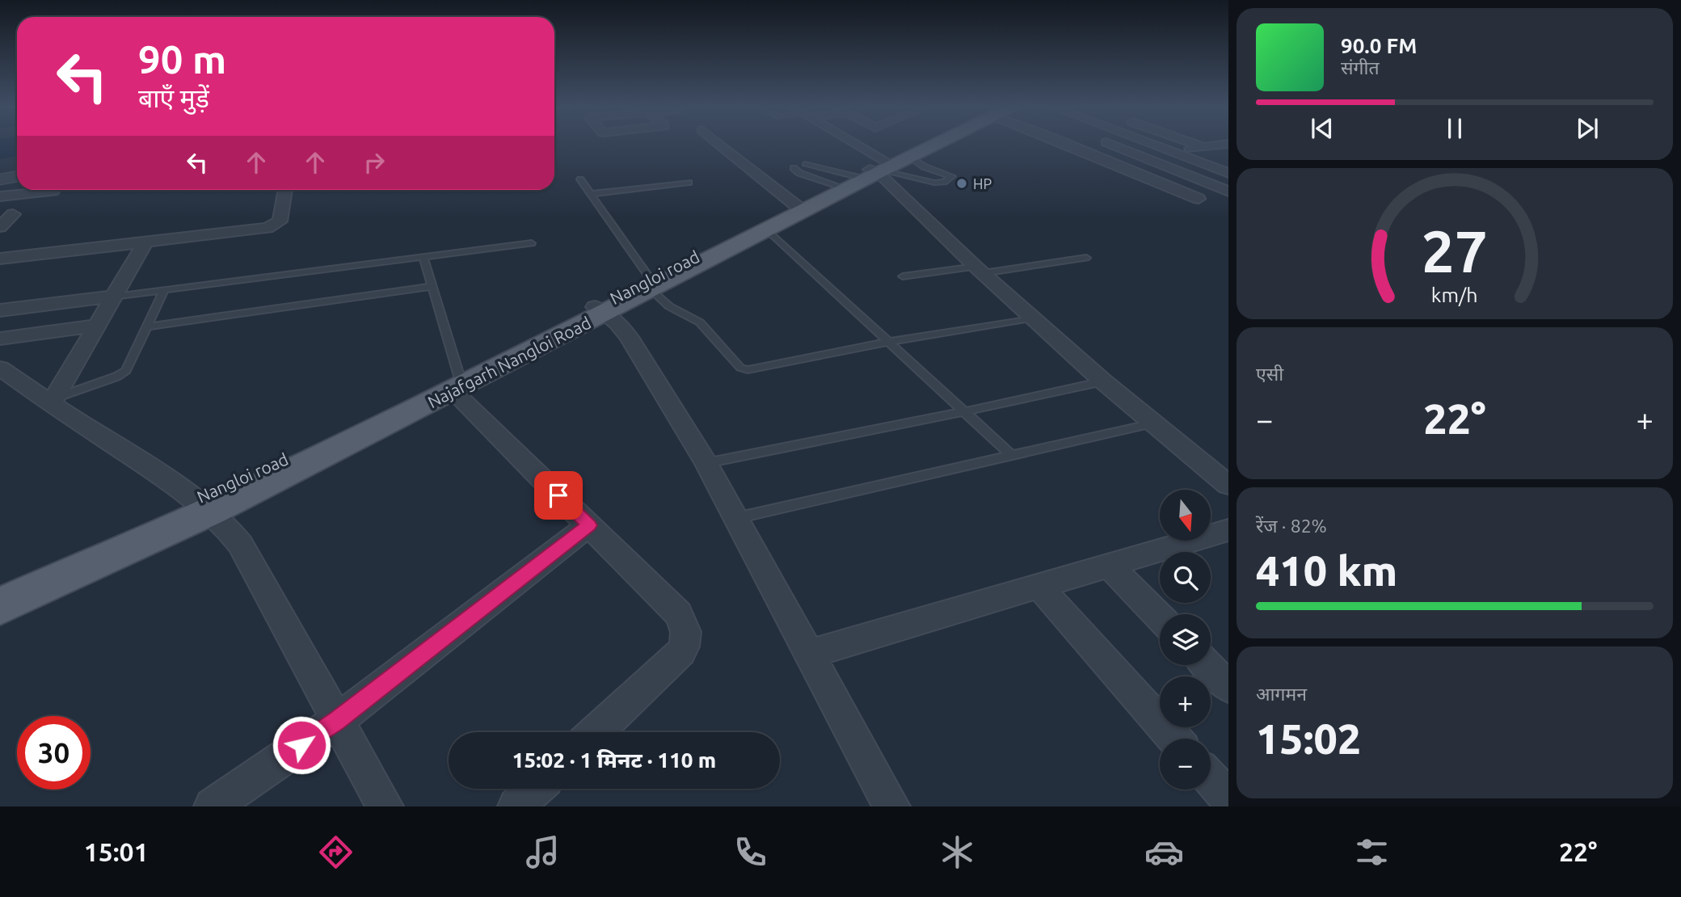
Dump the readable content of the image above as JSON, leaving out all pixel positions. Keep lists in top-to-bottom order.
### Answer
{
  "streets": {
    "main road": ["Nangloi road", "Najafgarh Nangloi Road"]
  },
  "crossings": [
    ["Nangloi road", "Najafgarh Nangloi Road"]
  ],
  "places": ["HP"],
  "north": "bottom",
  "page": {
    "turn": ["90 m", "बाएँ मुड़ें"],
    "song": ["90.0 FM", "संगीत"],
    "tile": [
      "एसी",
      ["रेंज · 82%", "410 km"],
      ["आगमन", "15:02"]
    ],
    "heat": ["−", "22°", "+"],
    "map_buttons": ["+", "−"],
    "limit": "30",
    "trip": "15:02 · 1 मिनट · 110 m",
    "tabs": ["15:01", "22°"],
    "gauge": ["27", "km/h"]
  }
}
